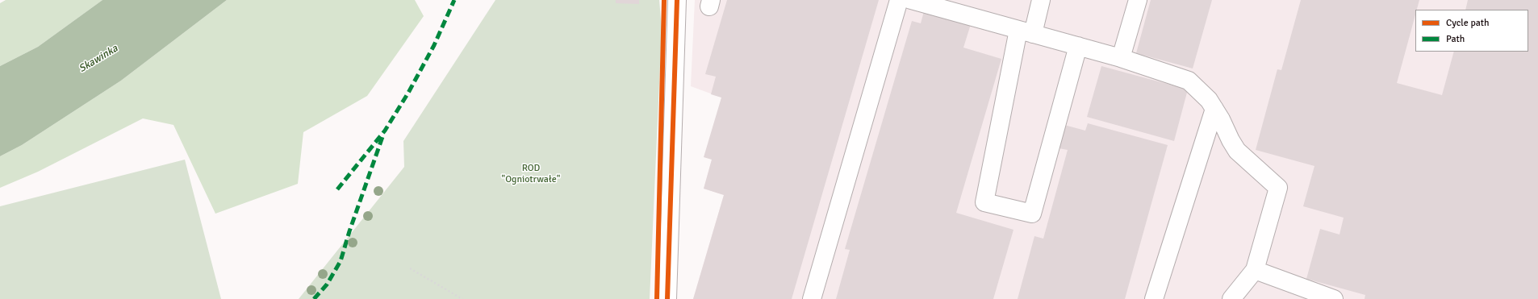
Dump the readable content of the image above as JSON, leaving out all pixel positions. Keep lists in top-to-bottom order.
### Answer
{
  "water": ["Skawinka"],
  "parks": ["ROD \"Ogniotrwałe\""],
  "legend": ["Cycle path", "Path"]
}
